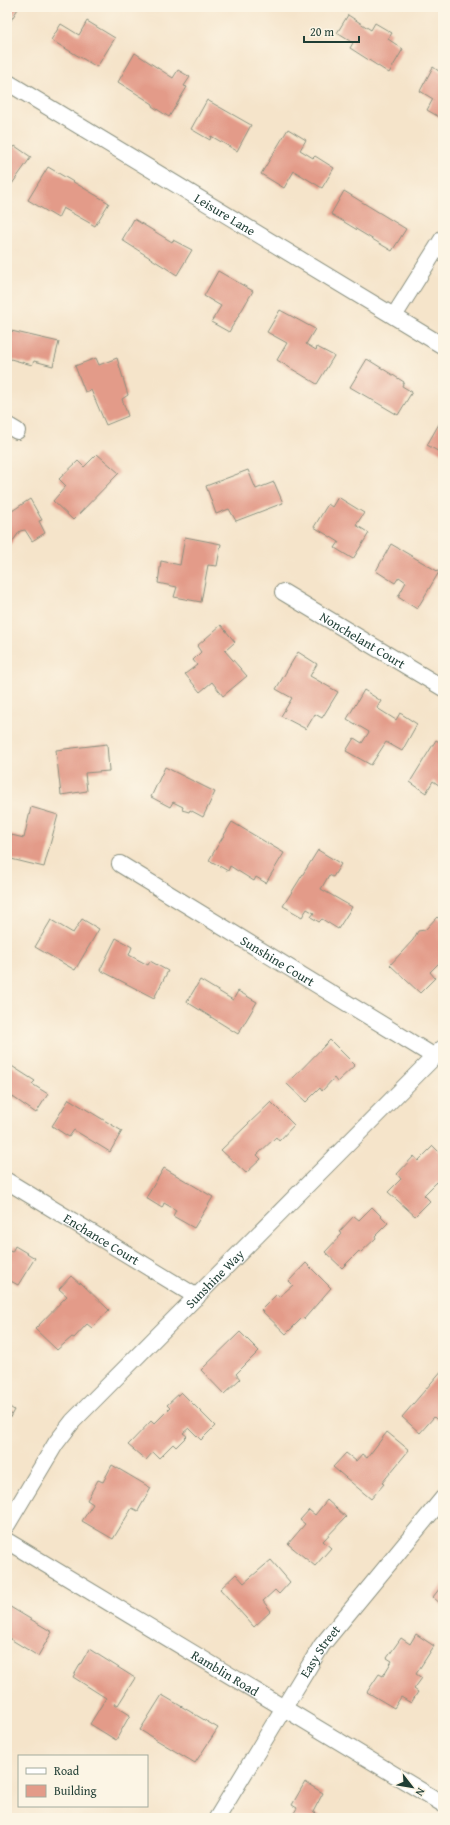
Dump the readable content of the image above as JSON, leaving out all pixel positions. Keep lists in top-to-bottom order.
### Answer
{
  "streets": {
    "street": [
      "Leisure Lane",
      "Nonchelant Court",
      "Sunshine Court",
      "Enchance Court",
      "Sunshine Way",
      "Easy Street",
      "Ramblin Road"
    ]
  },
  "crossings": [
    ["Sunshine Court", "Sunshine Way"],
    ["Enchance Court", "Sunshine Way"],
    ["Easy Street", "Ramblin Road"]
  ],
  "legend": ["Road", "Building"],
  "scale_bar": "20 m",
  "north": "bottom right"
}
